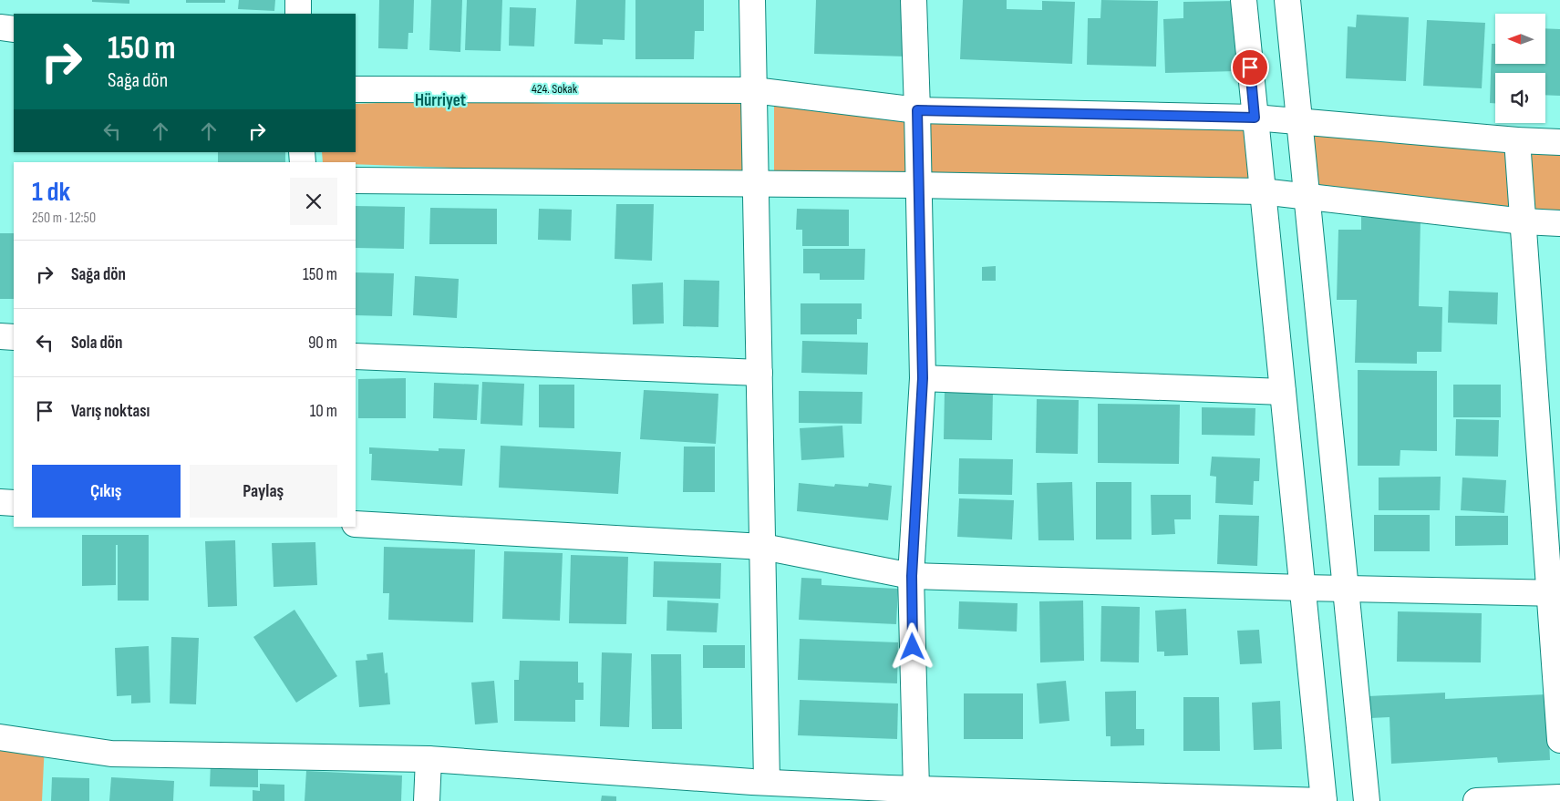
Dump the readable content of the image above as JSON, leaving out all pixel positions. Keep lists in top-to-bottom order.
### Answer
{
  "streets": {
    "street": ["424. Sokak"]
  },
  "districts": ["Hürriyet"],
  "north": "left",
  "page": {
    "turn": ["150 m", "Sağa dön"],
    "heading": ["1 dk", "250 m · 12:50"],
    "list": [
      {
        "name": "Sağa dön",
        "value": "150 m"
      },
      {
        "name": "Sola dön",
        "value": "90 m"
      },
      {
        "name": "Varış noktası",
        "value": "10 m"
      }
    ],
    "buttons": ["Çıkış", "Paylaş"]
  }
}
